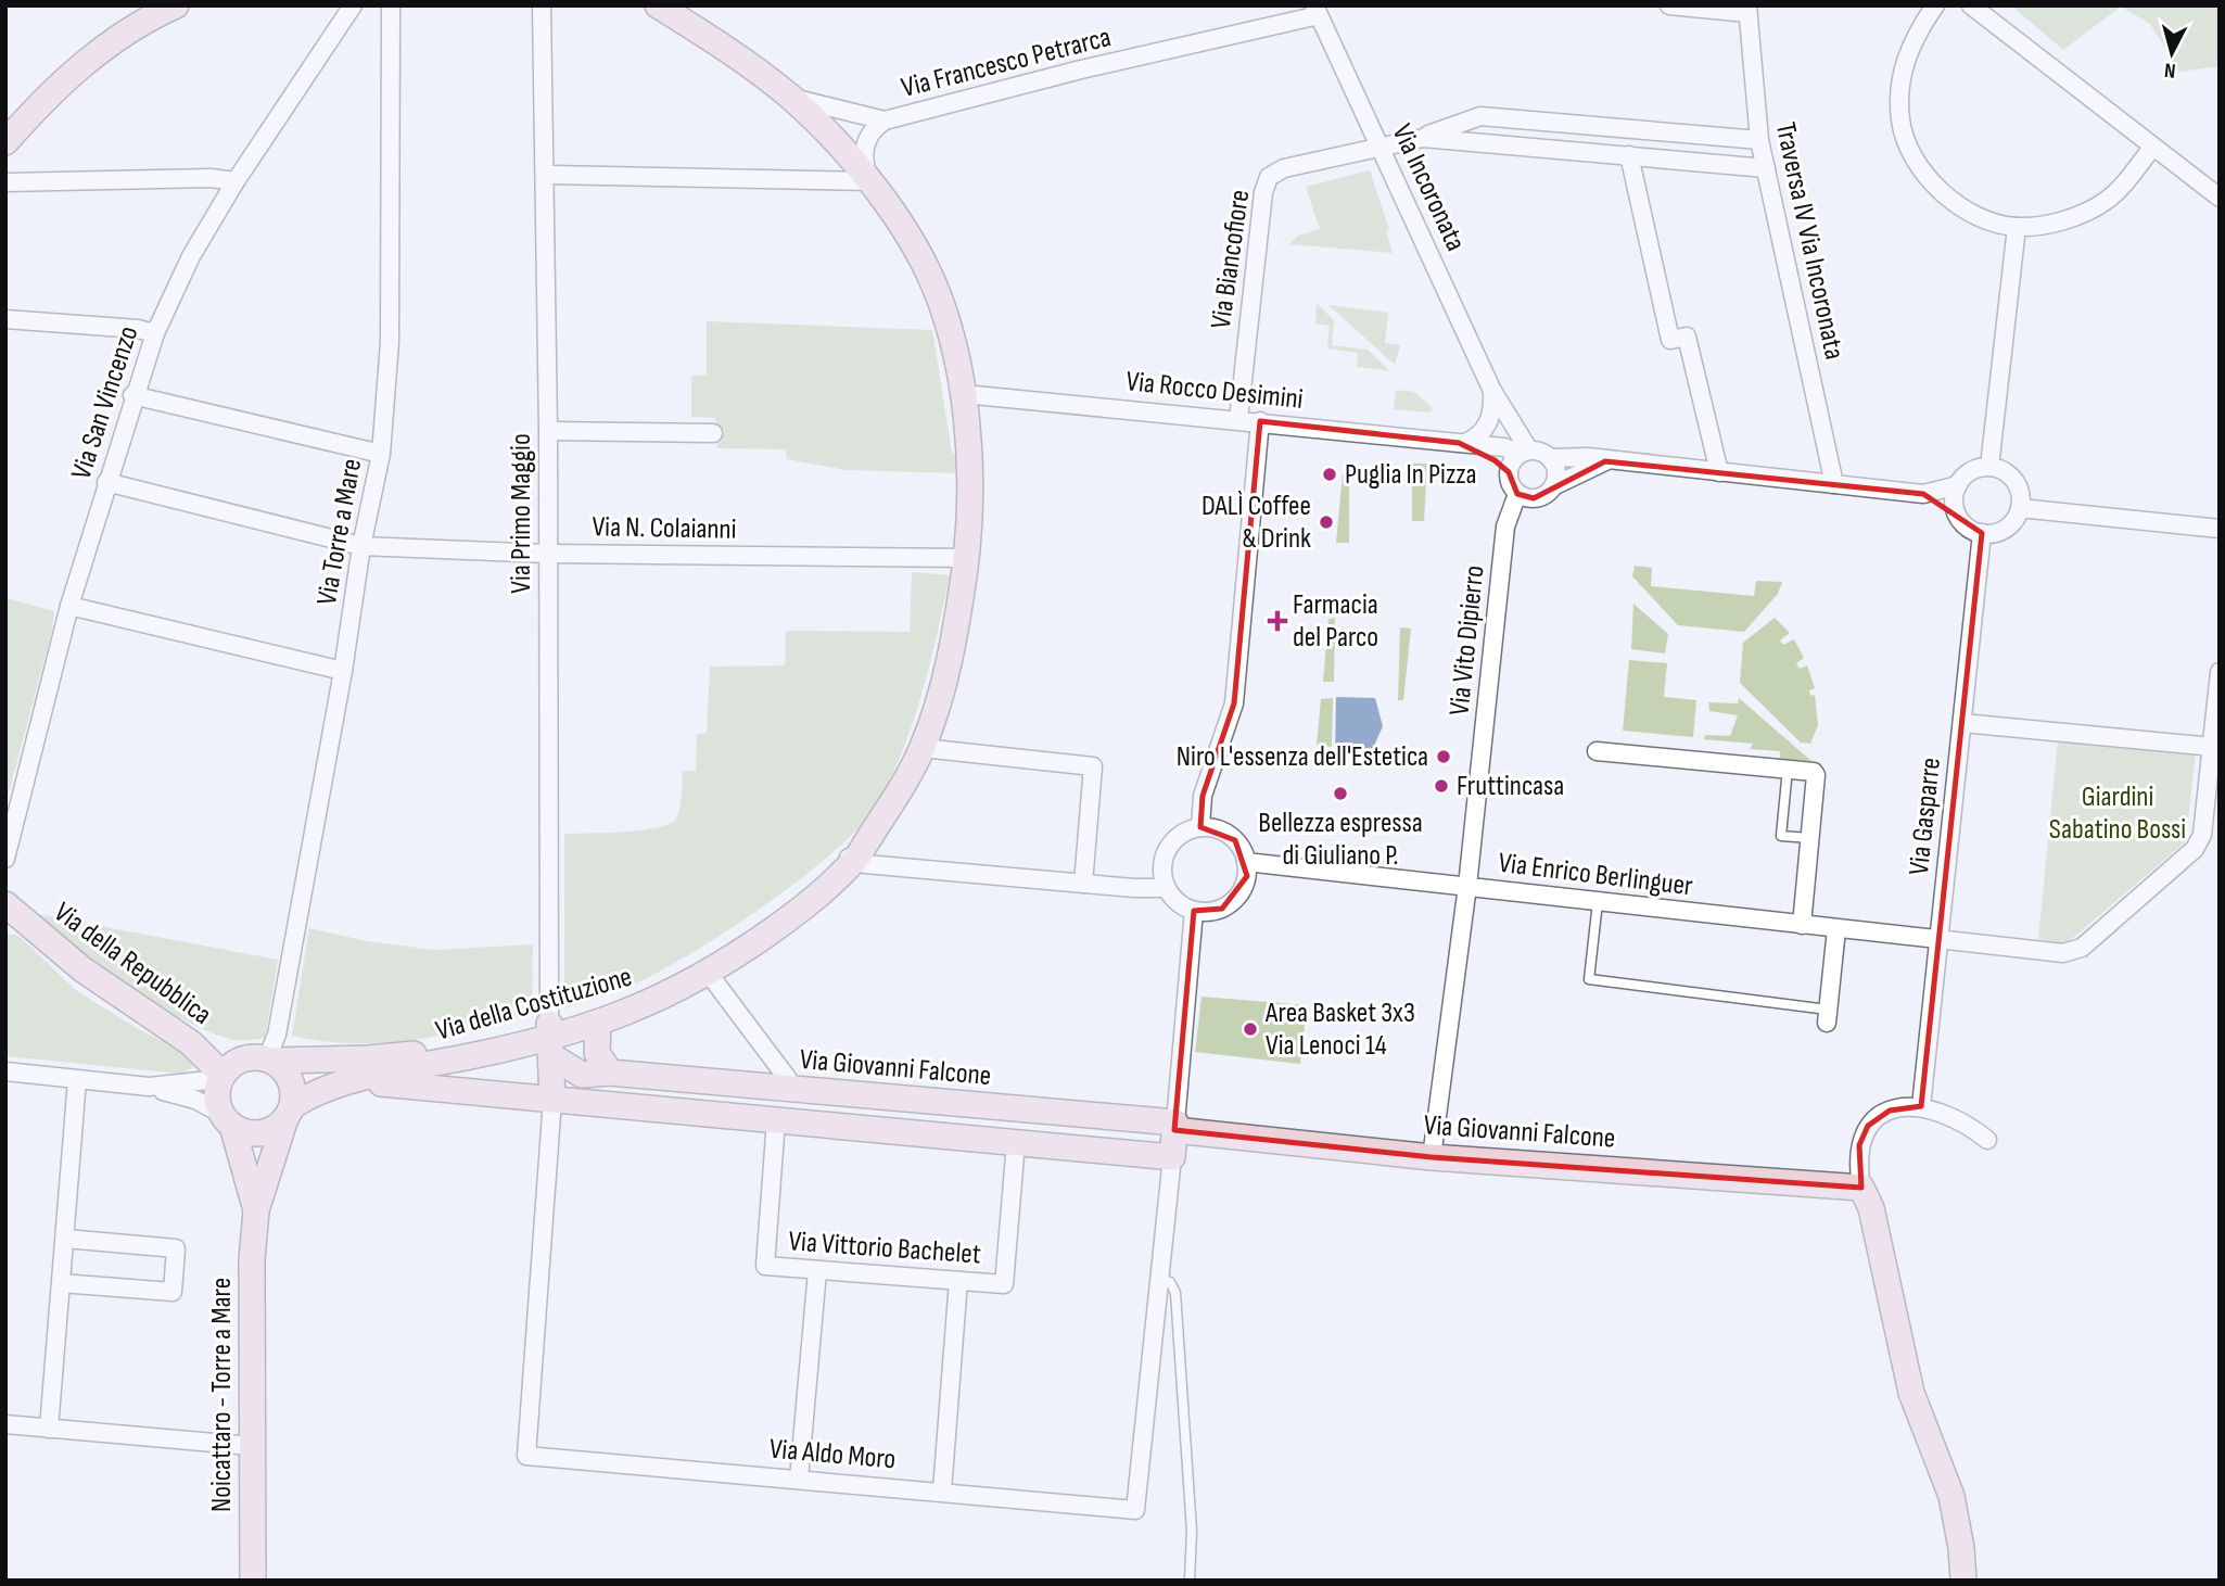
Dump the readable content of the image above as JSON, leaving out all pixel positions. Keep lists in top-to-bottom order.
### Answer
{
  "streets": {
    "street": [
      "Via Francesco Petrarca",
      "Via Incoronata",
      "Traversa IV Via Incoronata",
      "Via Biancofiore",
      "Via Rocco Desimini",
      "Via San Vincenzo",
      "Via Primo Maggio",
      "Via N. Colaianni",
      "Via Torre a Mare",
      "Via Vito Dipierro",
      "Via Gasparre",
      "Via Enrico Berlinguer",
      "Via della Repubblica",
      "Via della Costituzione",
      "Via Giovanni Falcone",
      "Via Vittorio Bachelet",
      "Noicattaro - Torre a Mare",
      "Via Aldo Moro"
    ]
  },
  "crossings": [
    ["Via Francesco Petrarca", "Via Incoronata"],
    ["Via Francesco Petrarca", "Via della Costituzione"],
    ["Via Incoronata", "Via Biancofiore"],
    ["Via Incoronata", "Via Rocco Desimini"],
    ["Via Incoronata", "Via Vito Dipierro"],
    ["Traversa IV Via Incoronata", "Via Rocco Desimini"],
    ["Via Biancofiore", "Via Rocco Desimini"],
    ["Via Rocco Desimini", "Via Vito Dipierro"],
    ["Via Rocco Desimini", "Via Gasparre"],
    ["Via Rocco Desimini", "Via della Costituzione"],
    ["Via San Vincenzo", "Via N. Colaianni"],
    ["Via Primo Maggio", "Via N. Colaianni"],
    ["Via Primo Maggio", "Via della Costituzione"],
    ["Via Primo Maggio", "Via Giovanni Falcone"],
    ["Via N. Colaianni", "Via Torre a Mare"],
    ["Via N. Colaianni", "Via della Costituzione"],
    ["Via Torre a Mare", "Via della Repubblica"],
    ["Via Torre a Mare", "Via della Costituzione"],
    ["Via Torre a Mare", "Noicattaro - Torre a Mare"],
    ["Via Vito Dipierro", "Via Enrico Berlinguer"],
    ["Via Vito Dipierro", "Via Giovanni Falcone"],
    ["Via Gasparre", "Via Enrico Berlinguer"],
    ["Via della Repubblica", "Via della Costituzione"],
    ["Via della Repubblica", "Noicattaro - Torre a Mare"],
    ["Via della Costituzione", "Via Giovanni Falcone"],
    ["Via della Costituzione", "Noicattaro - Torre a Mare"]
  ],
  "parks": ["Giardini Sabatino Bossi"],
  "places": {
    "other": [
      "Puglia In Pizza",
      "DALÌ Coffee & Drink",
      "Niro L'essenza dell'Estetica",
      "Fruttincasa",
      "Bellezza espressa di Giuliano P.",
      "Area Basket 3x3 Via Lenoci 14"
    ],
    "health": ["Farmacia del Parco"]
  },
  "north": "bottom"
}
